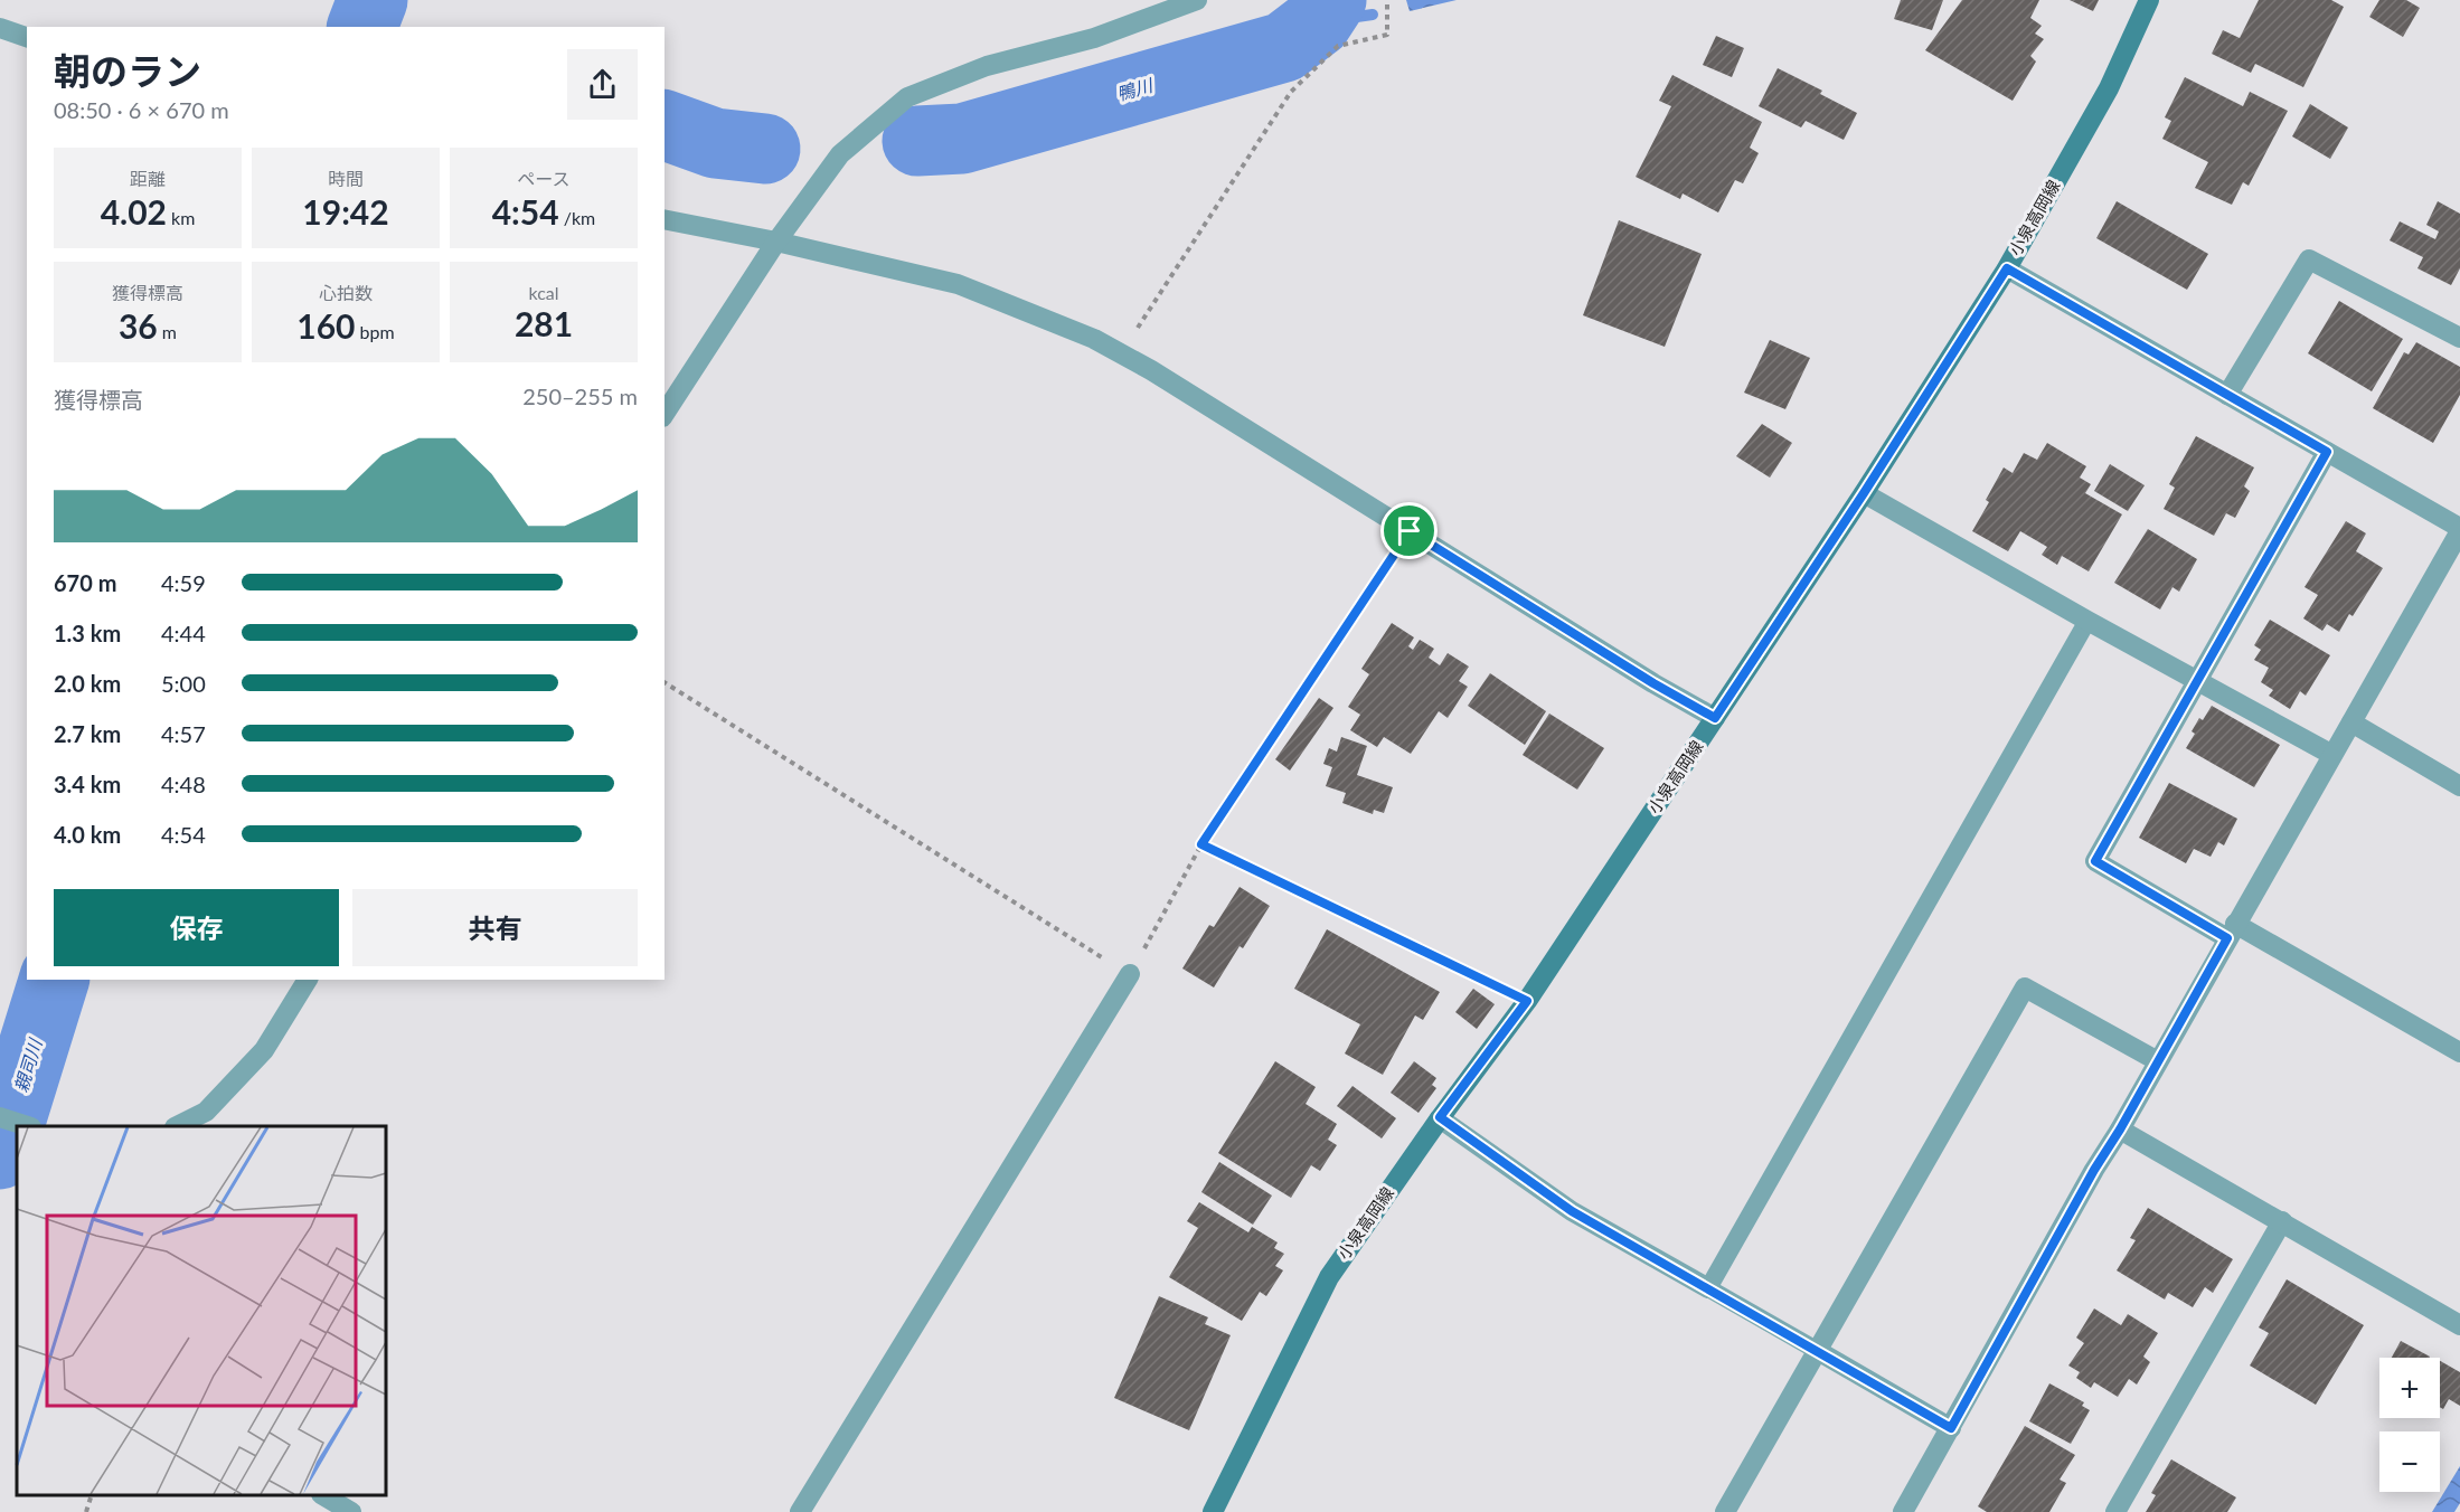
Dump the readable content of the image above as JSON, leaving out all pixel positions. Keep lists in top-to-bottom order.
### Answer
{
  "streets": {
    "main road": ["小泉高岡線"]
  },
  "water": ["鴨川", "親司川"],
  "page": {
    "heading": ["朝のラン", "08:50 · 6 × 670 m"],
    "stats": [
      ["距離", "4.02 km"],
      ["時間", "19:42"],
      ["ペース", "4:54 /km"],
      ["獲得標高", "36 m"],
      ["心拍数", "160 bpm"],
      ["kcal", "281"]
    ],
    "chart": ["獲得標高", "250–255 m"],
    "list": [
      {
        "name": "670 m",
        "note": "4:59"
      },
      {
        "name": "1.3 km",
        "note": "4:44"
      },
      {
        "name": "2.0 km",
        "note": "5:00"
      },
      {
        "name": "2.7 km",
        "note": "4:57"
      },
      {
        "name": "3.4 km",
        "note": "4:48"
      },
      {
        "name": "4.0 km",
        "note": "4:54"
      }
    ],
    "buttons": ["保存", "共有"],
    "map_buttons": ["+", "−"]
  }
}
